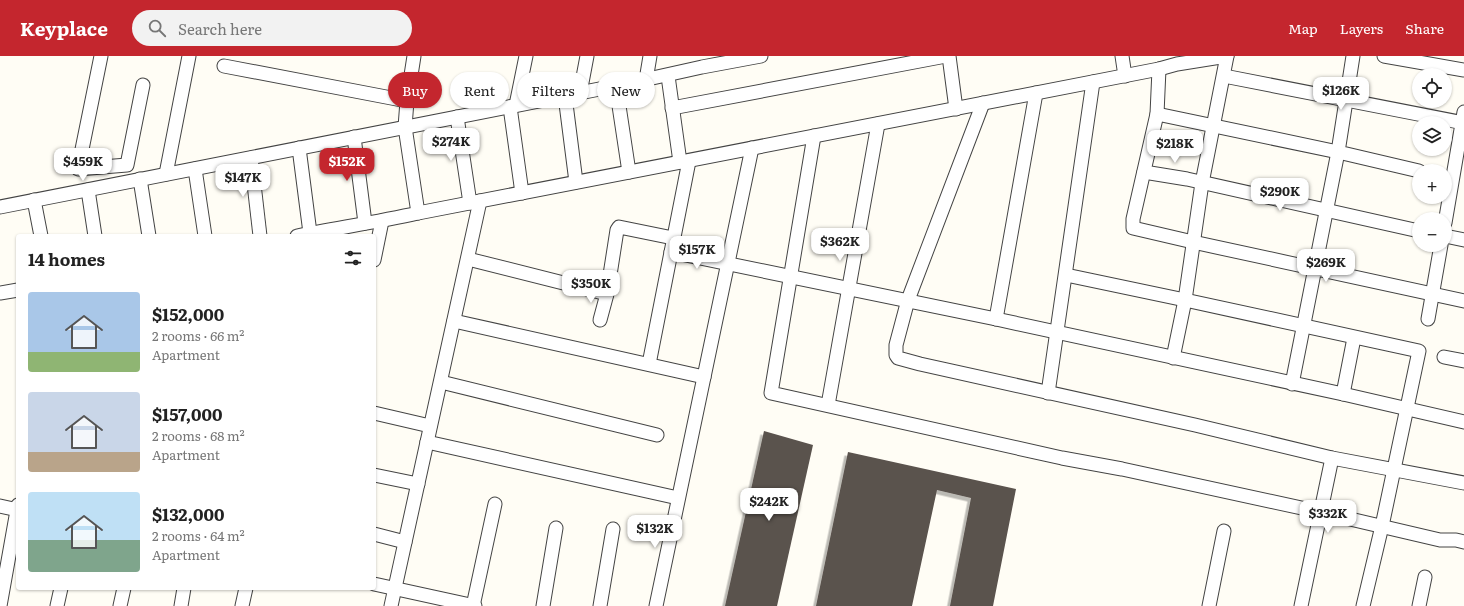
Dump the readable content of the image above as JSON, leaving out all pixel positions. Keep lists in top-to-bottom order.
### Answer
{
  "page": {
    "header": "Keyplace",
    "search": "Search here",
    "nav": ["Map", "Layers", "Share"],
    "map_buttons": ["+", "−"],
    "chip": [
      "Buy",
      "Rent",
      "Filters",
      "New"
    ],
    "price": [
      "$126K",
      "$274K",
      "$218K",
      "$459K",
      "$152K",
      "$147K",
      "$290K",
      "$362K",
      "$157K",
      "$269K",
      "$350K",
      "$242K",
      "$332K",
      "$132K"
    ],
    "heading": "14 homes",
    "list": [
      {
        "name": "$152,000",
        "note": "2 rooms · 66 m² · Apartment"
      },
      {
        "name": "$157,000",
        "note": "2 rooms · 68 m² · Apartment"
      },
      {
        "name": "$132,000",
        "note": "2 rooms · 64 m² · Apartment"
      }
    ]
  }
}
